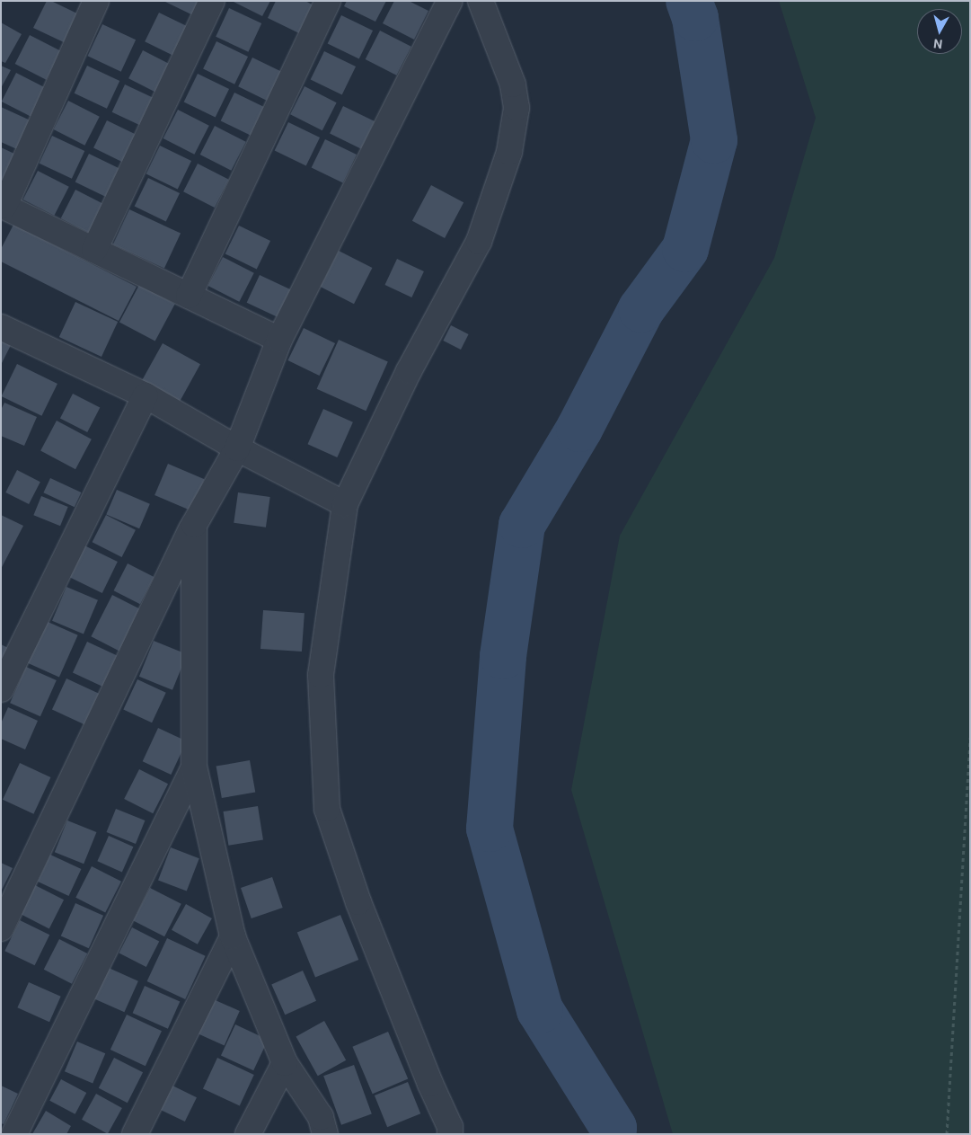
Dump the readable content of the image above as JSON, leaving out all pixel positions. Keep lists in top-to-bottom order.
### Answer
{
  "north": "bottom"
}
